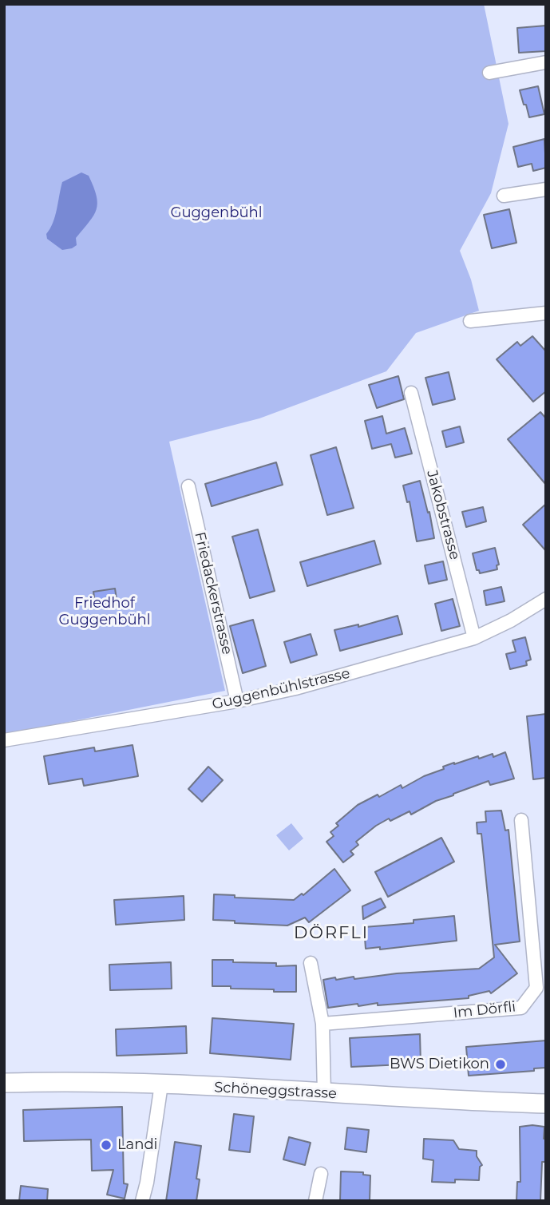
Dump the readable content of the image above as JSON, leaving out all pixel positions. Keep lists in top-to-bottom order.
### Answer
{
  "streets": {
    "street": [
      "Jakobstrasse",
      "Friedackerstrasse",
      "Guggenbühlstrasse",
      "Im Dörfli",
      "Schöneggstrasse"
    ]
  },
  "crossings": [
    ["Jakobstrasse", "Guggenbühlstrasse"],
    ["Friedackerstrasse", "Guggenbühlstrasse"]
  ],
  "districts": ["DÖRFLI"],
  "parks": ["Guggenbühl", "Friedhof Guggenbühl"],
  "places": ["BWS Dietikon", "Landi"]
}
